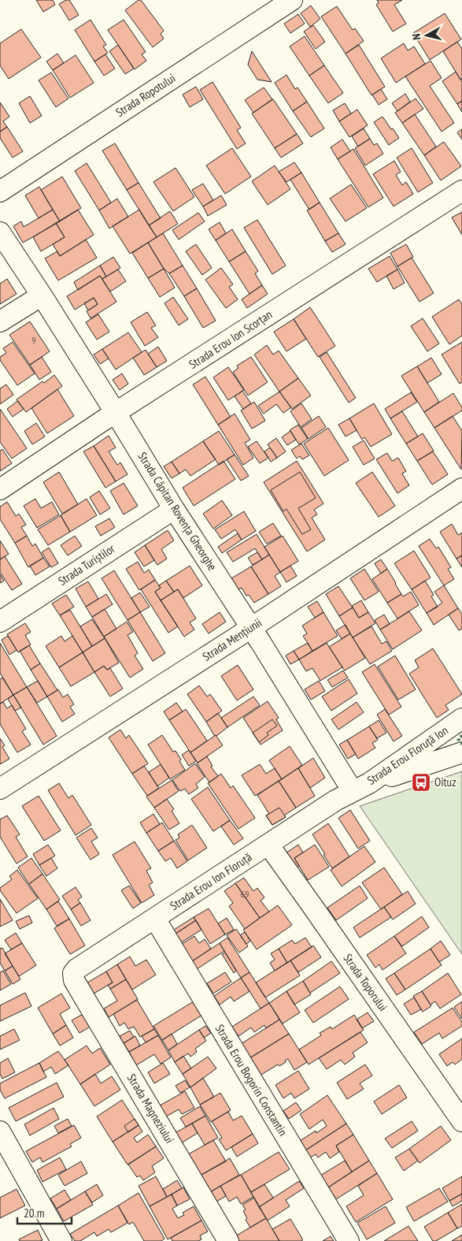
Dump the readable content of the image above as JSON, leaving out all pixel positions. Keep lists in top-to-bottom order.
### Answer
{
  "streets": {
    "street": [
      "Strada Ropotului",
      "Strada Erou Ion Scorțan",
      "Strada Căpitan Rovența Gheorghe",
      "Strada Turiștilor",
      "Strada Mențiunii",
      "Strada Erou Floruță Ion",
      "Strada Erou Ion Floruță",
      "Strada Toporului",
      "Strada Erou Bogorin Constantin",
      "Strada Magneziului"
    ]
  },
  "crossings": [
    ["Strada Erou Ion Scorțan", "Strada Căpitan Rovența Gheorghe"],
    ["Strada Căpitan Rovența Gheorghe", "Strada Turiștilor"],
    ["Strada Căpitan Rovența Gheorghe", "Strada Mențiunii"],
    ["Strada Căpitan Rovența Gheorghe", "Strada Erou Floruță Ion"],
    ["Strada Căpitan Rovența Gheorghe", "Strada Erou Ion Floruță"],
    ["Strada Erou Floruță Ion", "Strada Erou Ion Floruță"],
    ["Strada Erou Ion Floruță", "Strada Toporului"],
    ["Strada Erou Ion Floruță", "Strada Erou Bogorin Constantin"],
    ["Strada Erou Ion Floruță", "Strada Magneziului"]
  ],
  "places": {
    "bus stop": ["Oituz"]
  },
  "house_numbers": ["9", "69"],
  "scale_bar": "20 m",
  "north": "left"
}
